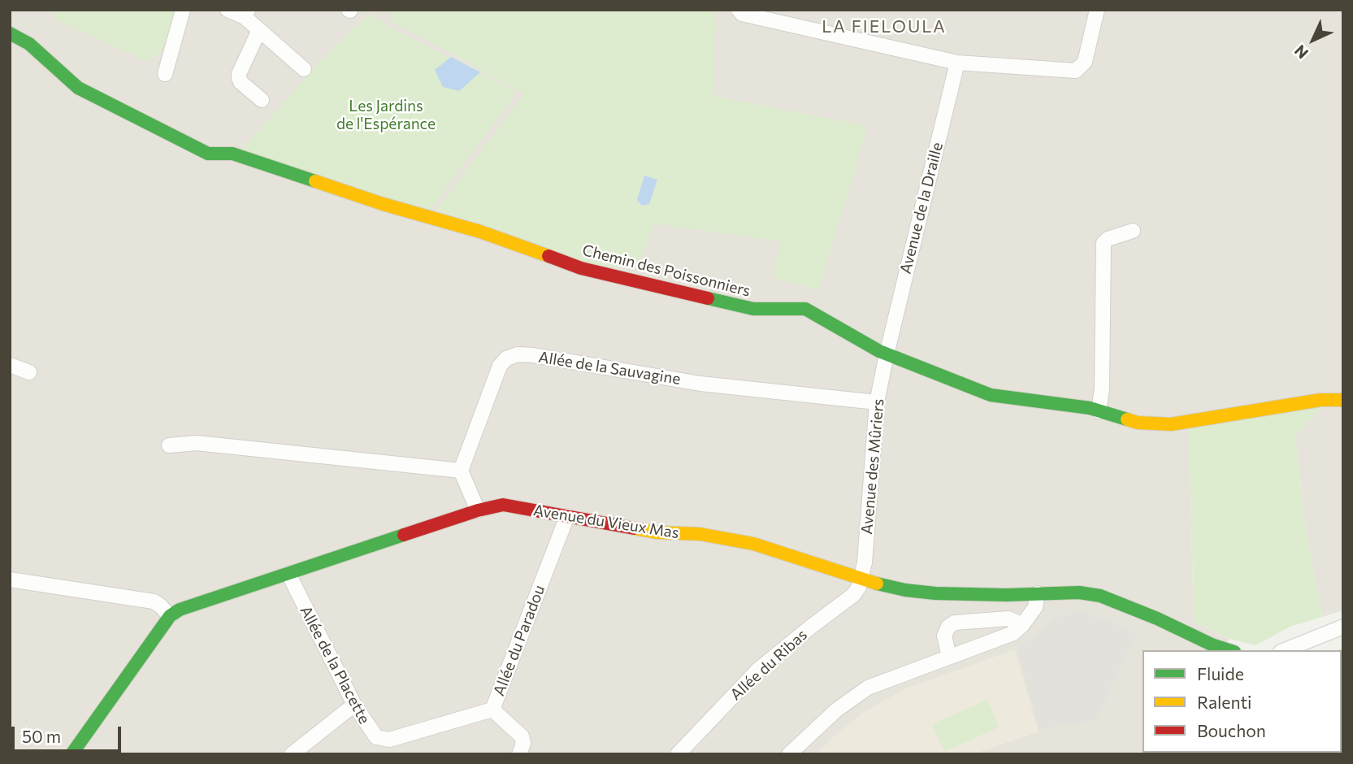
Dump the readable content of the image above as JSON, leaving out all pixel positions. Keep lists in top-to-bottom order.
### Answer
{
  "streets": {
    "street": [
      "Avenue de la Draille",
      "Chemin des Poissonniers",
      "Allée de la Sauvagine",
      "Avenue des Mûriers",
      "Avenue du Vieux Mas",
      "Allée du Paradou",
      "Allée de la Placette",
      "Allée du Ribas"
    ]
  },
  "crossings": [
    ["Avenue de la Draille", "Chemin des Poissonniers"],
    ["Avenue de la Draille", "Avenue des Mûriers"],
    ["Chemin des Poissonniers", "Avenue des Mûriers"],
    ["Allée de la Sauvagine", "Avenue des Mûriers"],
    ["Avenue des Mûriers", "Avenue du Vieux Mas"],
    ["Avenue des Mûriers", "Allée du Ribas"],
    ["Avenue du Vieux Mas", "Allée du Paradou"],
    ["Avenue du Vieux Mas", "Allée de la Placette"],
    ["Avenue du Vieux Mas", "Allée du Ribas"],
    ["Allée du Paradou", "Allée de la Placette"]
  ],
  "districts": ["LA FIELOULA"],
  "parks": ["Les Jardins de l'Espérance"],
  "legend": ["Fluide", "Ralenti", "Bouchon"],
  "scale_bar": "50 m",
  "north": "bottom left"
}
